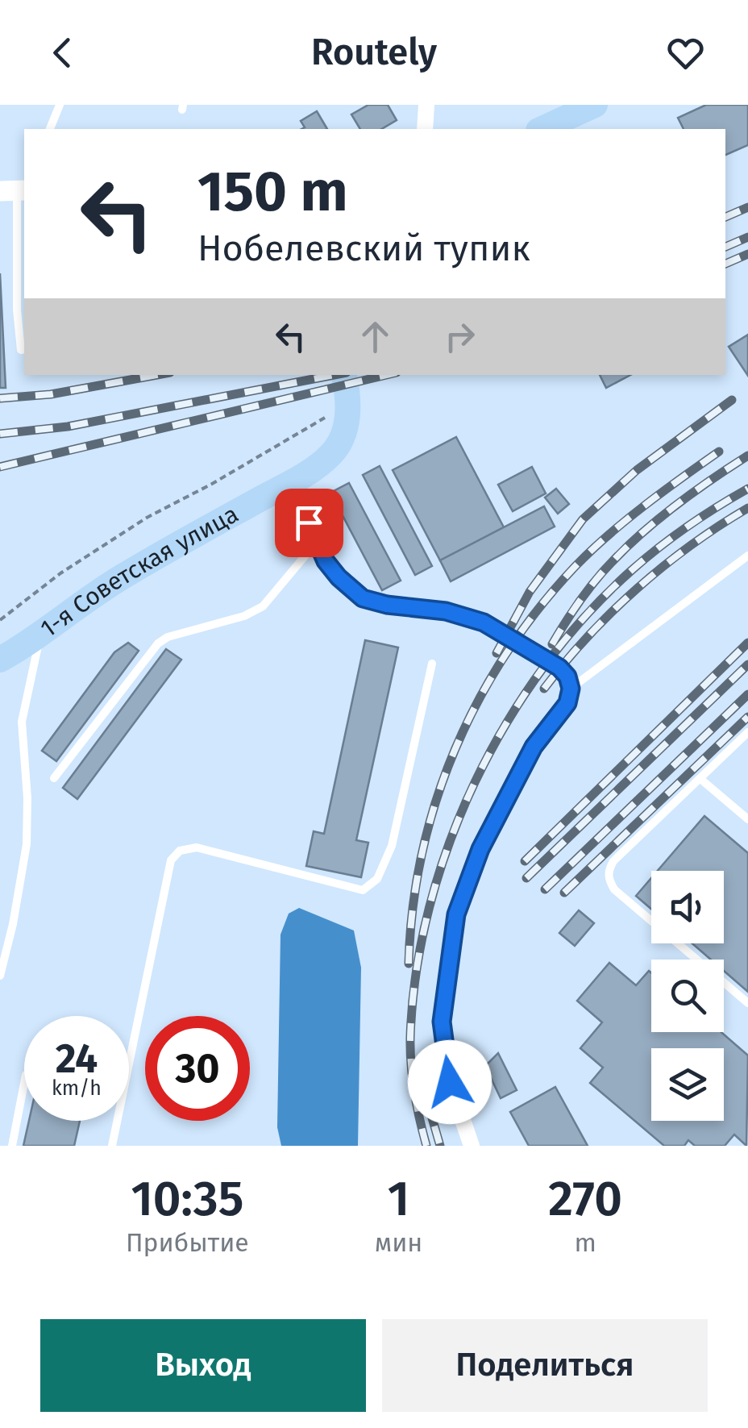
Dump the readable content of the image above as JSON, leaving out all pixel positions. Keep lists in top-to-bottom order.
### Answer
{
  "streets": {
    "main road": ["1-я Советская улица"]
  },
  "page": {
    "header": "Routely",
    "turn": ["150 m", "Нобелевский тупик"],
    "speed": "24 km/h",
    "limit": "30",
    "eta": [
      "10:35",
      "Прибытие",
      "1",
      "мин",
      "270",
      "m"
    ],
    "buttons": ["Выход", "Поделиться"]
  }
}
